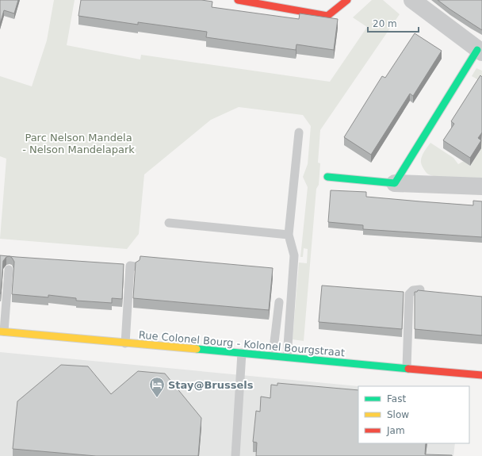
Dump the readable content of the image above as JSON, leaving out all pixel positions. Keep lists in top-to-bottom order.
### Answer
{
  "streets": {
    "street": ["Rue Colonel Bourg - Kolonel Bourgstraat"]
  },
  "parks": ["Parc Nelson Mandela - Nelson Mandelapark"],
  "places": {
    "hotel": ["Stay@Brussels"]
  },
  "legend": ["Fast", "Slow", "Jam"],
  "scale_bar": "20 m"
}
